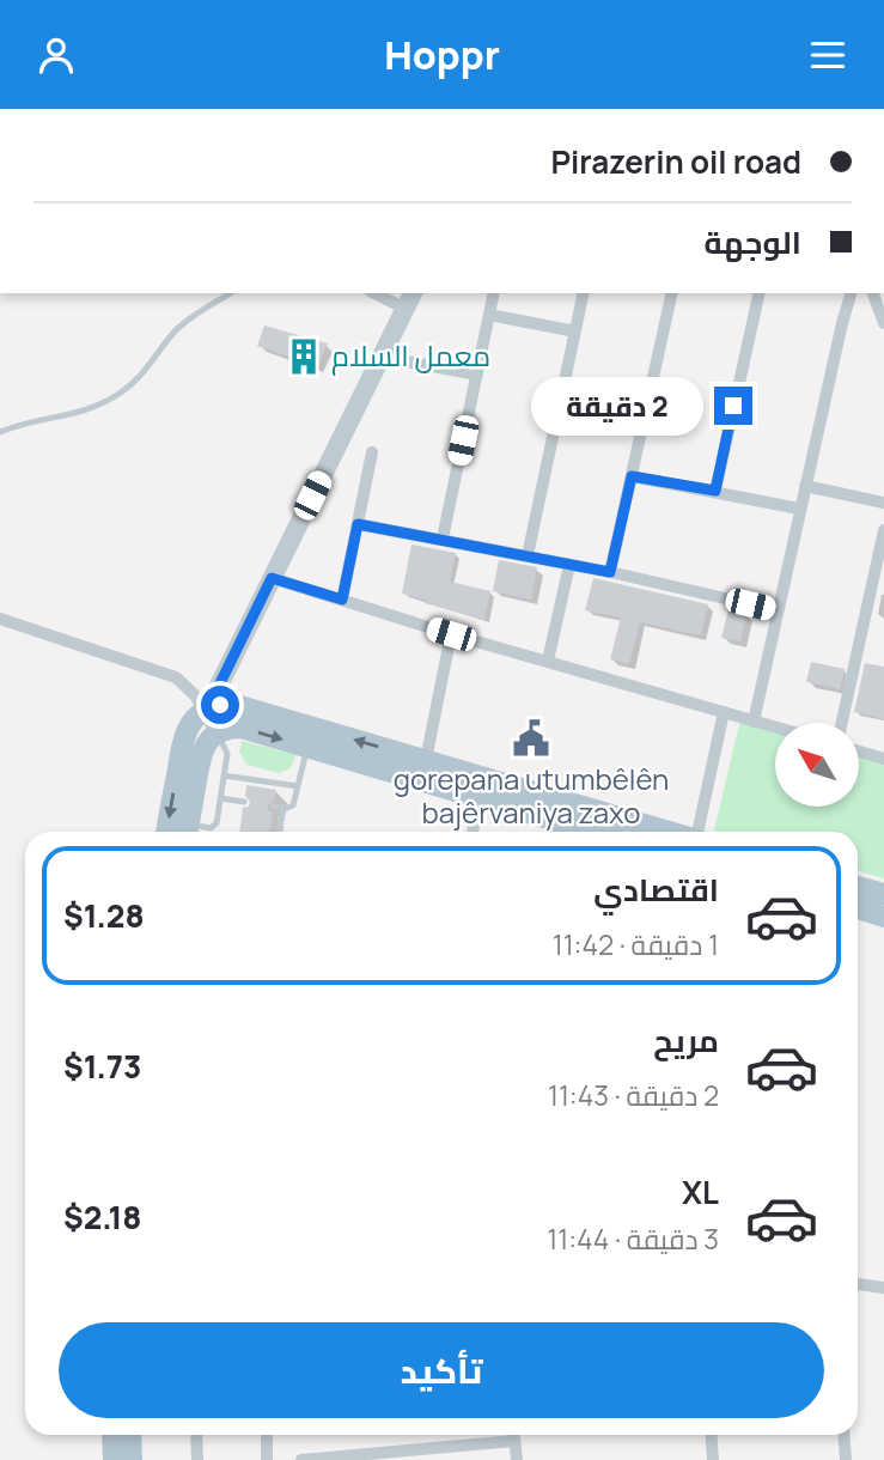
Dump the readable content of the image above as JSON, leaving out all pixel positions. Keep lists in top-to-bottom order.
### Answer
{
  "places": {
    "building": ["معمل السلام"],
    "public building": ["gorepana utumbêlên bajêrvaniya zaxo"]
  },
  "north": "top left",
  "page": {
    "header": "Hoppr",
    "banner": ["Pirazerin oil road", "الوجهة"],
    "bubble": "2 دقيقة",
    "list": [
      {
        "name": "اقتصادي",
        "note": "1 دقيقة · 11:42",
        "value": "$1.28"
      },
      {
        "name": "مريح",
        "note": "2 دقيقة · 11:43",
        "value": "$1.73"
      },
      {
        "name": "XL",
        "note": "3 دقيقة · 11:44",
        "value": "$2.18"
      }
    ],
    "buttons": "تأكيد"
  }
}
